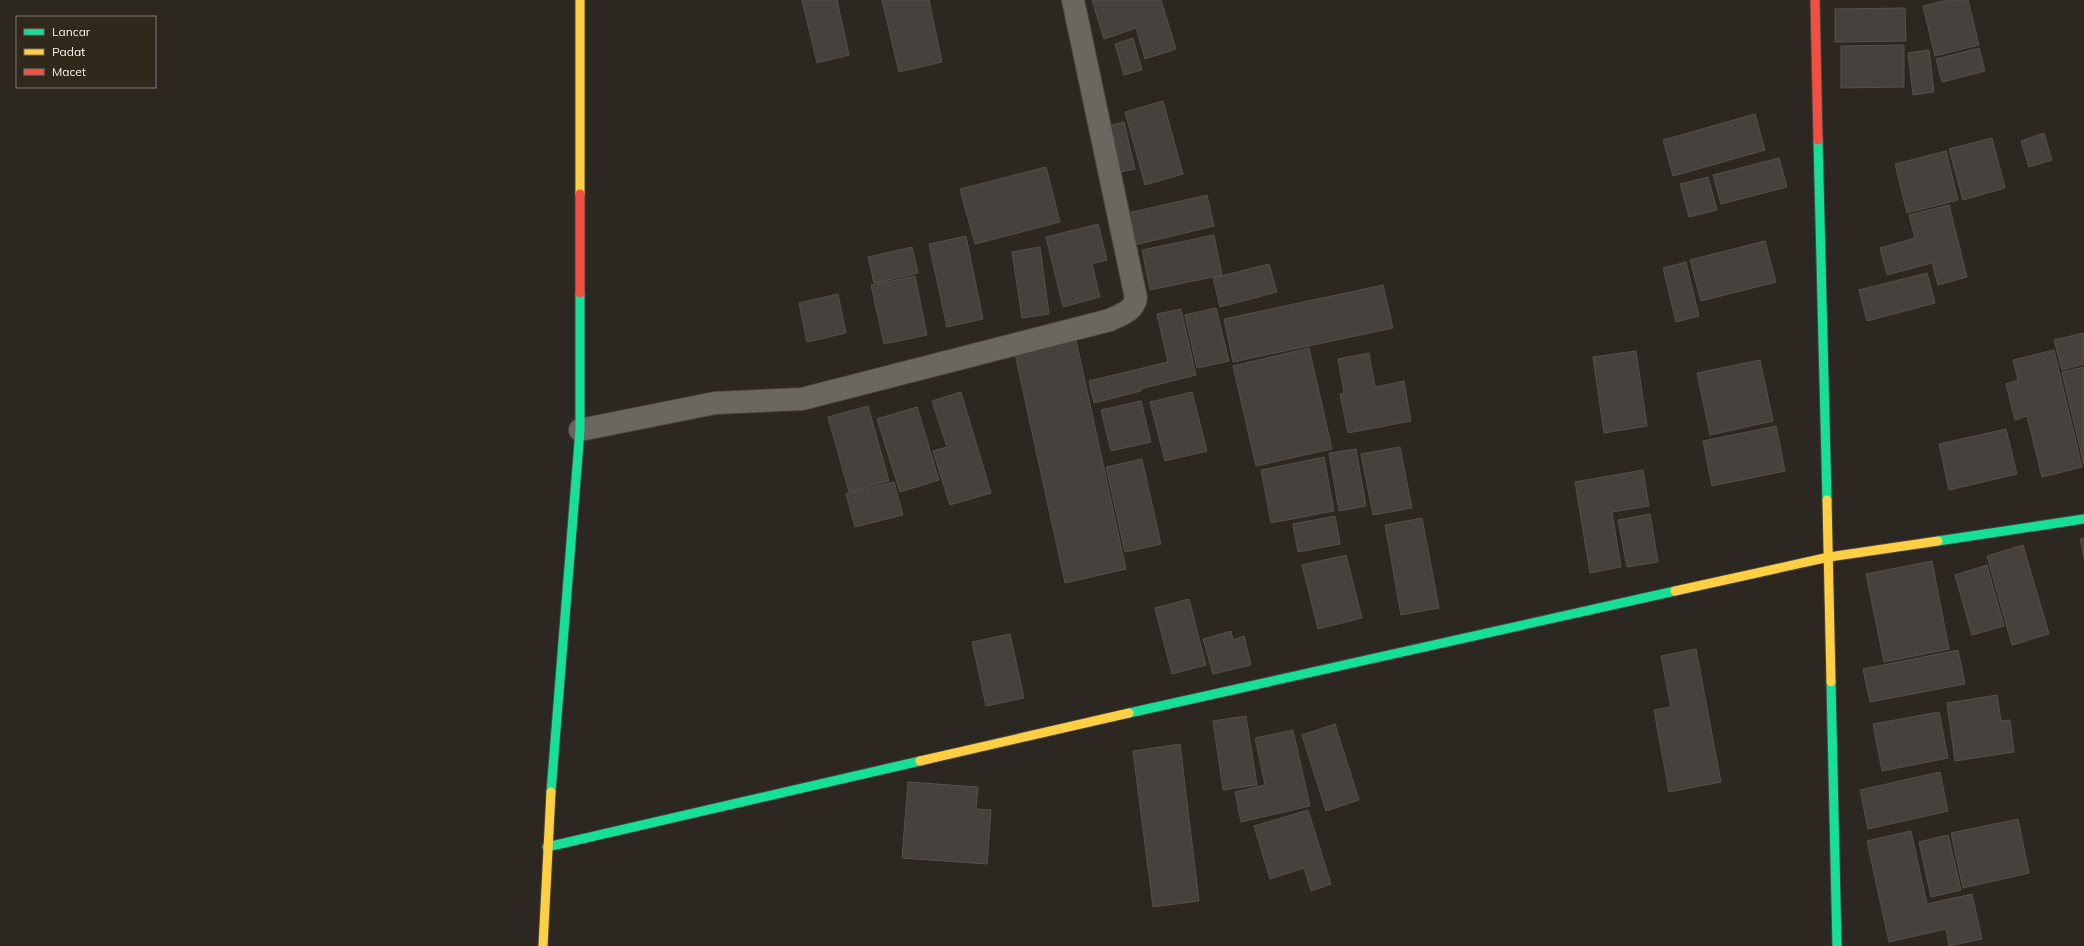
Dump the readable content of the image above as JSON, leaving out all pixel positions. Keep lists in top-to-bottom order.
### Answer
{
  "legend": ["Lancar", "Padat", "Macet"]
}
